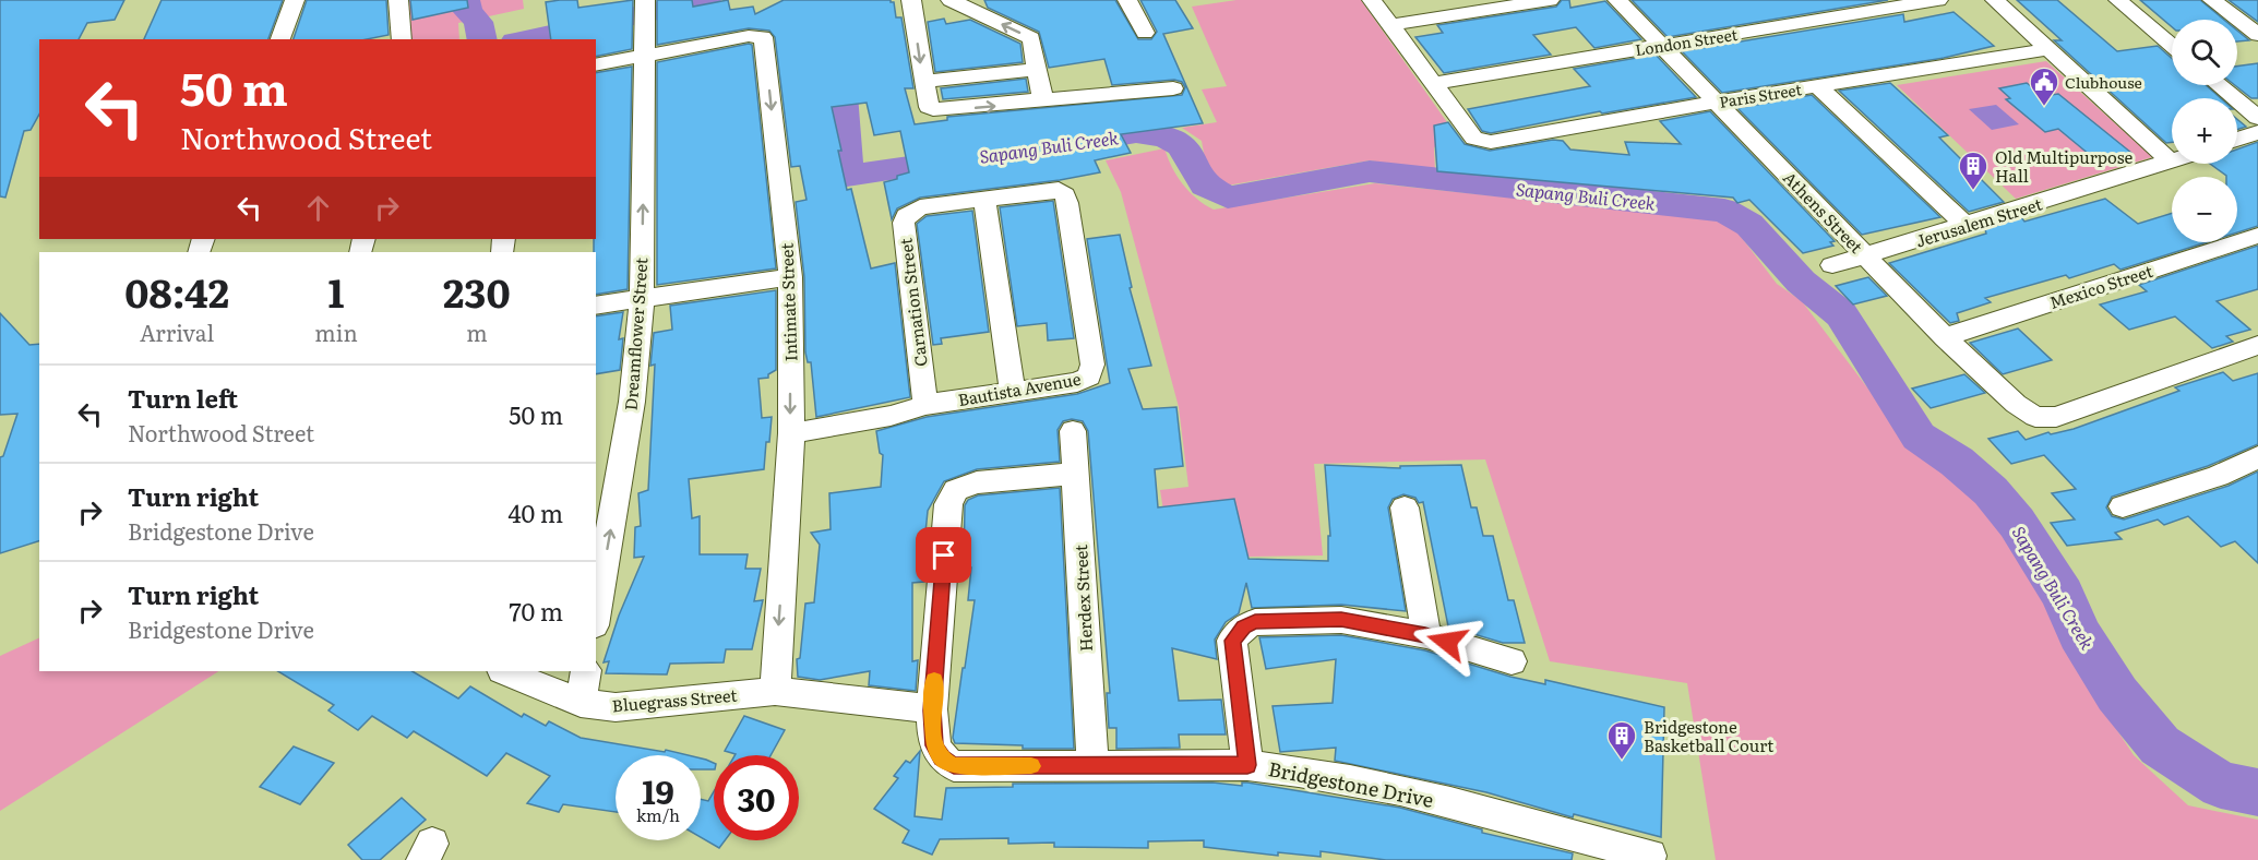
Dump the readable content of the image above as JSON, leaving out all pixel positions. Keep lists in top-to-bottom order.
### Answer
{
  "streets": {
    "street": [
      "London Street",
      "Paris Street",
      "Athens Street",
      "Jerusalem Street",
      "Mexico Street",
      "Intimate Street",
      "Carnation Street",
      "Dreamflower Street",
      "Bautista Avenue",
      "Herdex Street",
      "Bluegrass Street",
      "Bridgestone Drive"
    ]
  },
  "crossings": [
    ["London Street", "Paris Street"],
    ["London Street", "Athens Street"],
    ["Paris Street", "Athens Street"],
    ["Athens Street", "Jerusalem Street"],
    ["Athens Street", "Mexico Street"],
    ["Intimate Street", "Dreamflower Street"],
    ["Intimate Street", "Bautista Avenue"],
    ["Intimate Street", "Bluegrass Street"],
    ["Carnation Street", "Bautista Avenue"],
    ["Herdex Street", "Bridgestone Drive"]
  ],
  "one_way": ["Dreamflower Street"],
  "water": ["Sapang Buli Creek"],
  "places": {
    "public building": ["Clubhouse"],
    "building": ["Old Multipurpose Hall", "Bridgestone Basketball Court"]
  },
  "page": {
    "map_buttons": ["+", "−"],
    "turn": ["50 m", "Northwood Street"],
    "eta": [
      "08:42",
      "Arrival",
      "1",
      "min",
      "230",
      "m"
    ],
    "list": [
      {
        "name": "Turn left",
        "note": "Northwood Street",
        "value": "50 m"
      },
      {
        "name": "Turn right",
        "note": "Bridgestone Drive",
        "value": "40 m"
      },
      {
        "name": "Turn right",
        "note": "Bridgestone Drive",
        "value": "70 m"
      }
    ],
    "speed": "19 km/h",
    "limit": "30"
  }
}
